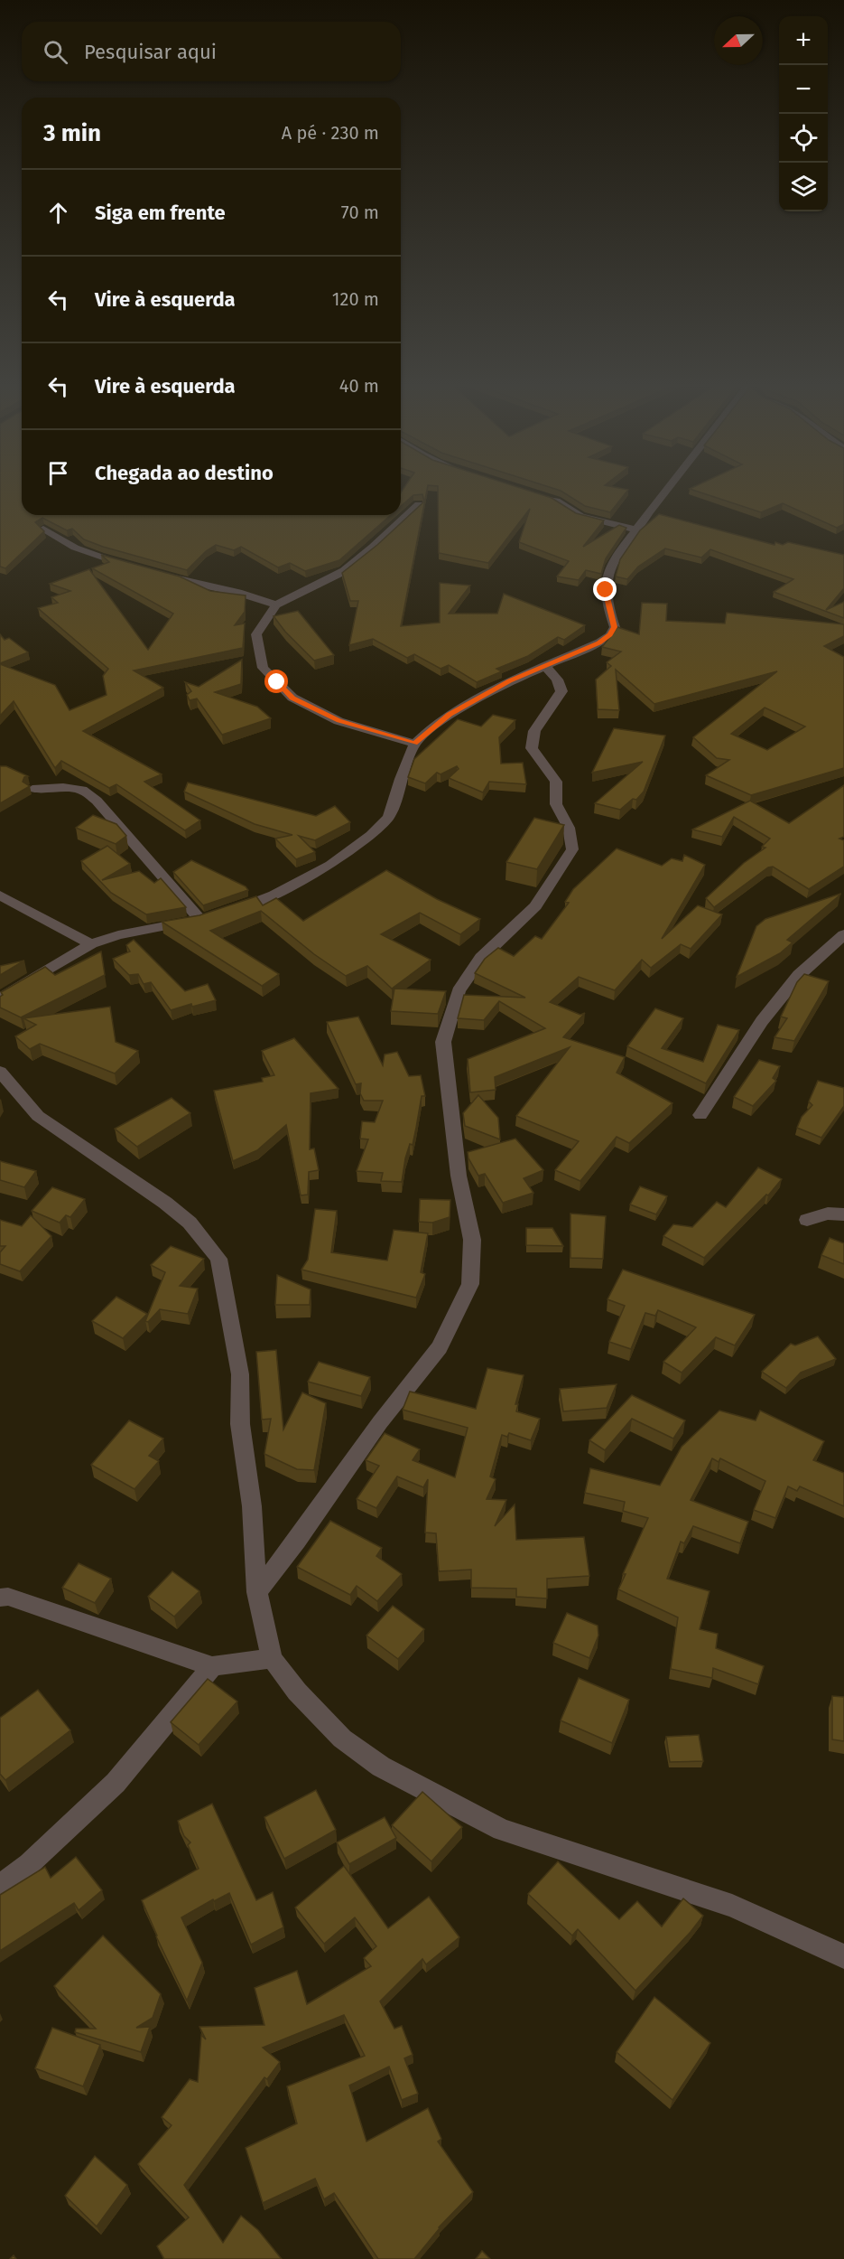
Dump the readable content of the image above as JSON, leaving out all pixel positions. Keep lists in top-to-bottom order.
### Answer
{
  "north": "left",
  "page": {
    "map_buttons": ["+", "−"],
    "search": "Pesquisar aqui",
    "heading": ["3 min", "A pé · 230 m"],
    "list": [
      ["Siga em frente", "70 m"],
      ["Vire à esquerda", "120 m"],
      ["Vire à esquerda", "40 m"],
      "Chegada ao destino"
    ]
  }
}
